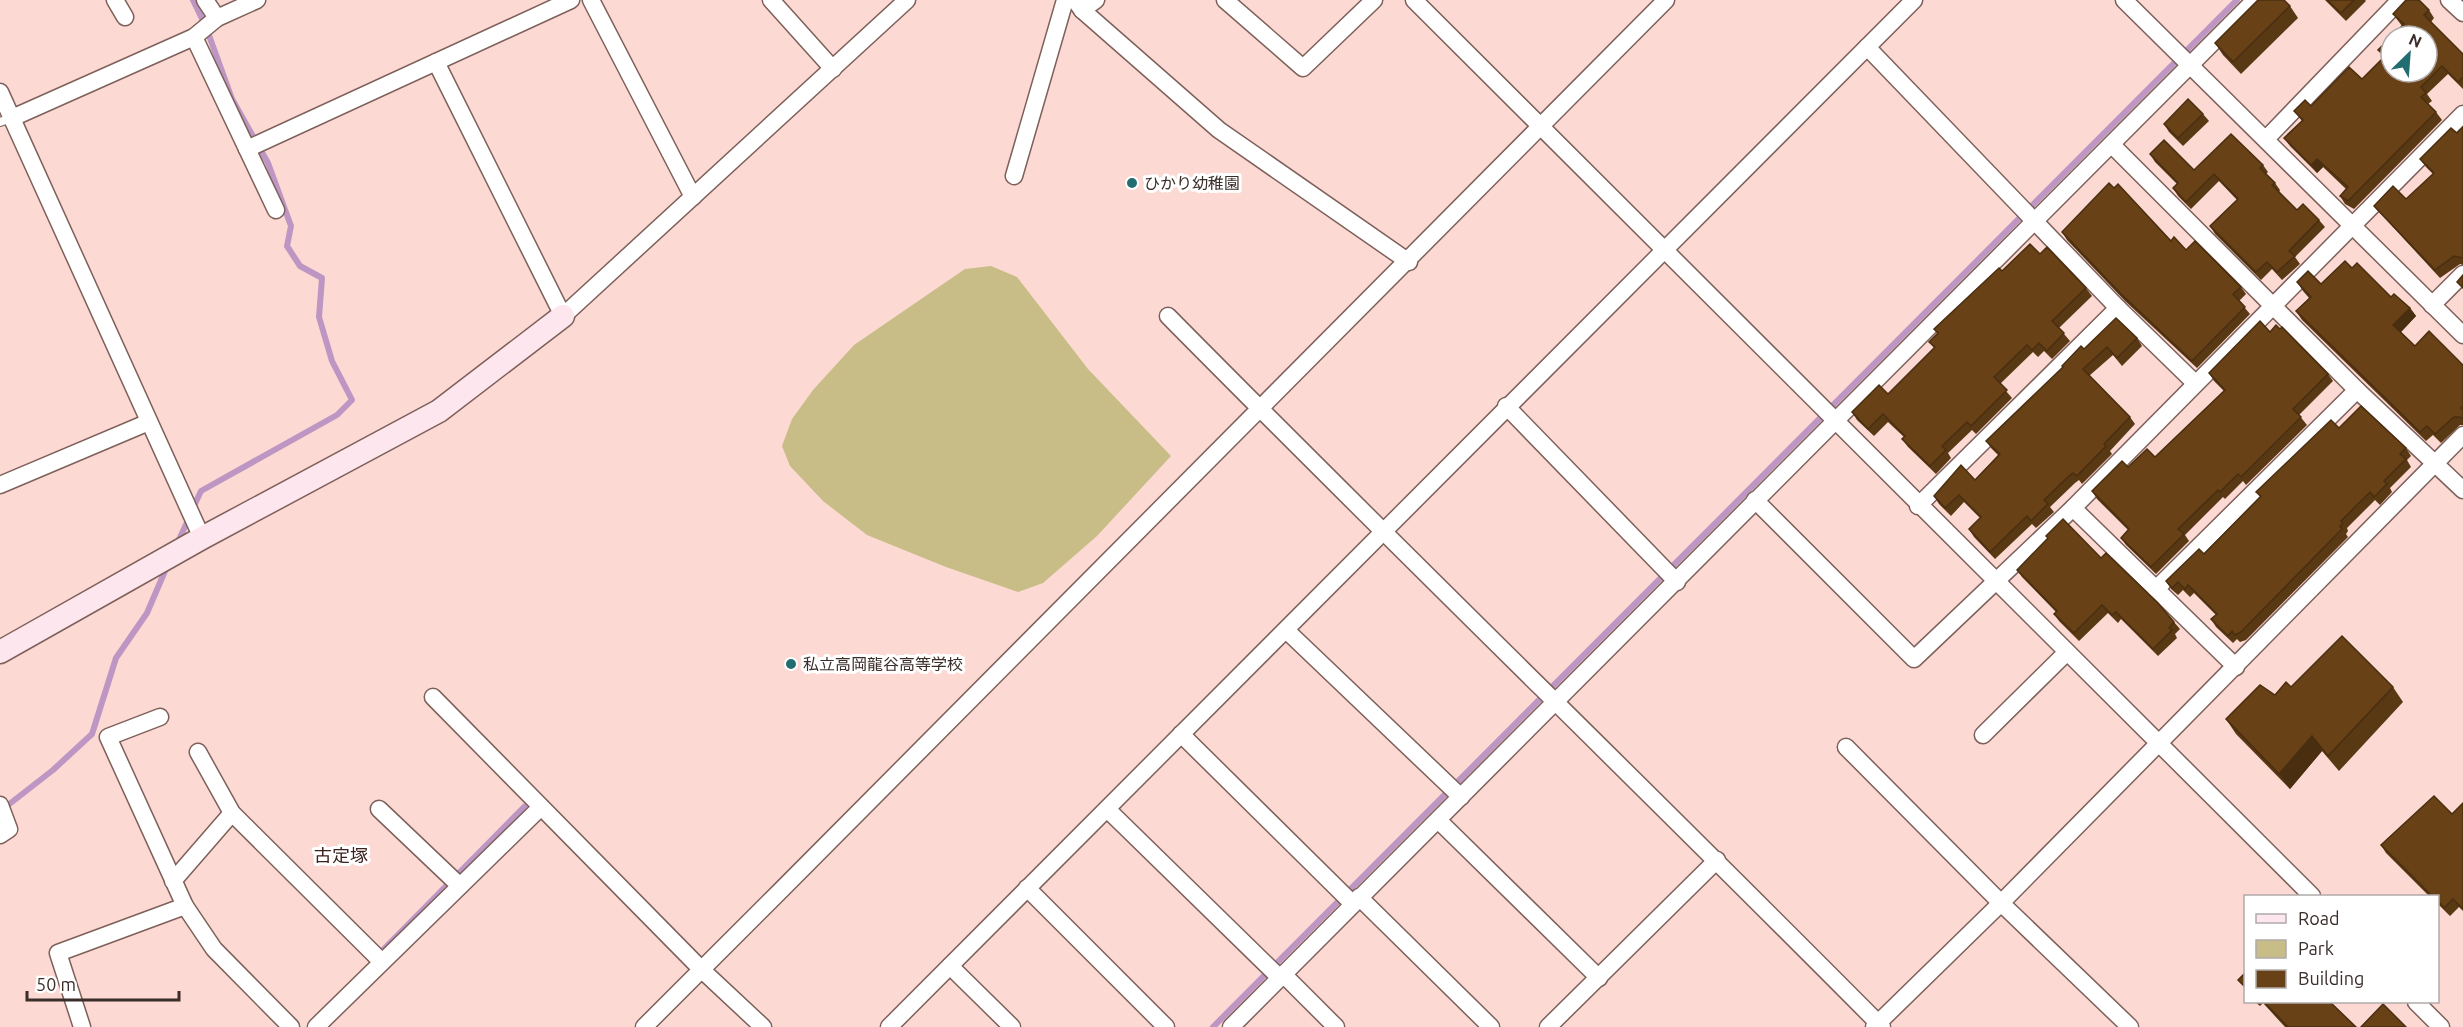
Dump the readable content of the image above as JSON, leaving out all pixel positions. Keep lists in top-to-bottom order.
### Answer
{
  "districts": ["古定塚"],
  "places": ["ひかり幼稚園", "私立高岡龍谷高等学校"],
  "legend": ["Road", "Park", "Building"],
  "scale_bar": "50 m",
  "north": "top right"
}
